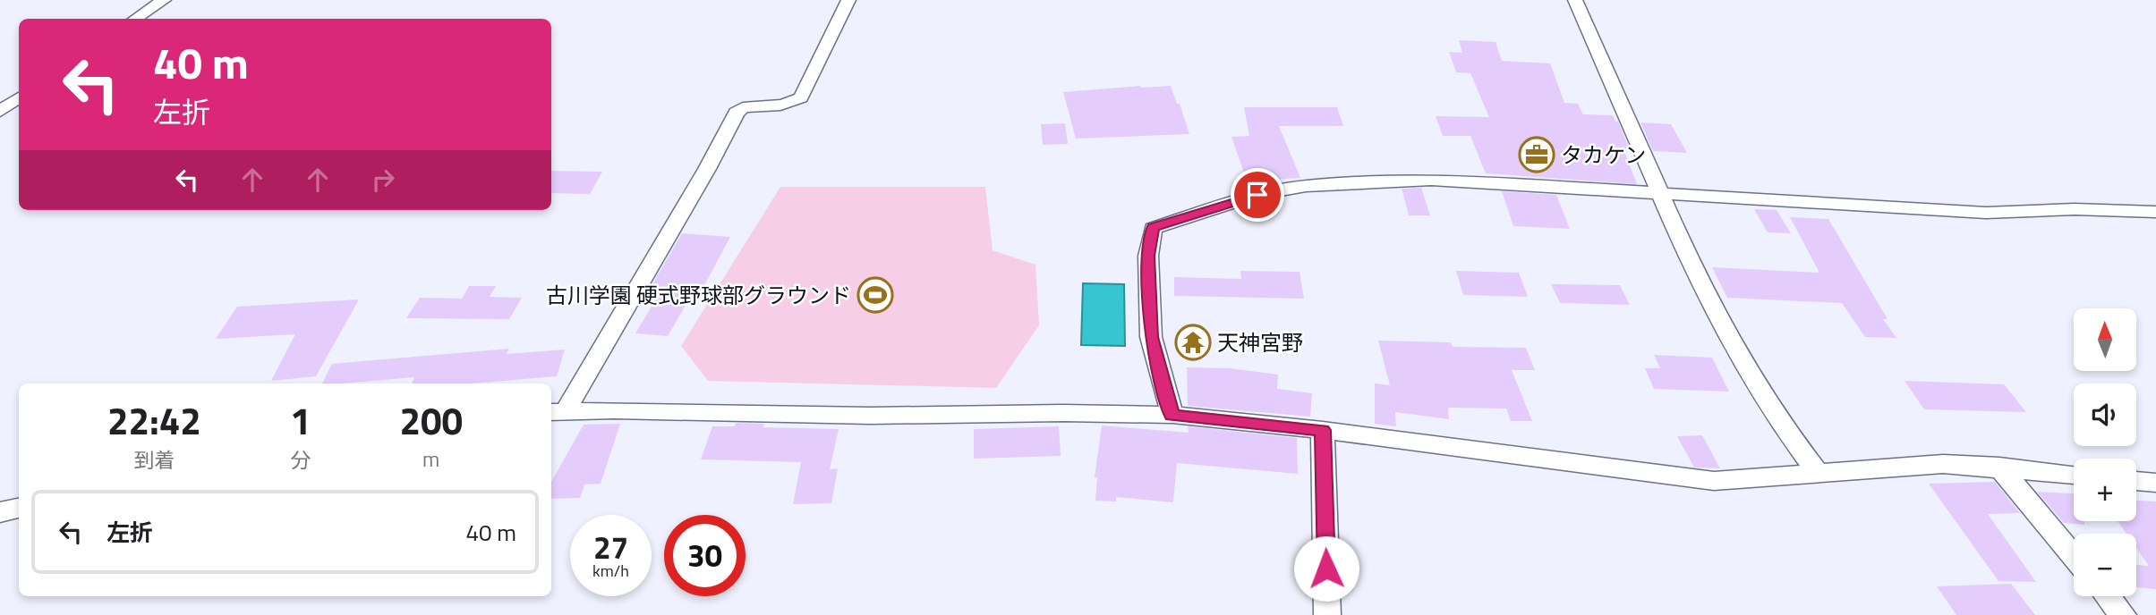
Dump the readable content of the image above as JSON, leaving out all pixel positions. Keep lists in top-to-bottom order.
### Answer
{
  "places": {
    "office": ["タカケン"],
    "sports": ["古川学園 硬式野球部グラウンド"],
    "temple": ["天神宮野"]
  },
  "north": "top",
  "page": {
    "turn": ["40 m", "左折"],
    "map_buttons": ["+", "−"],
    "eta": [
      "22:42",
      "到着",
      "1",
      "分",
      "200",
      "m"
    ],
    "list": [
      {
        "name": "左折",
        "value": "40 m"
      }
    ],
    "speed": "27 km/h",
    "limit": "30"
  }
}
